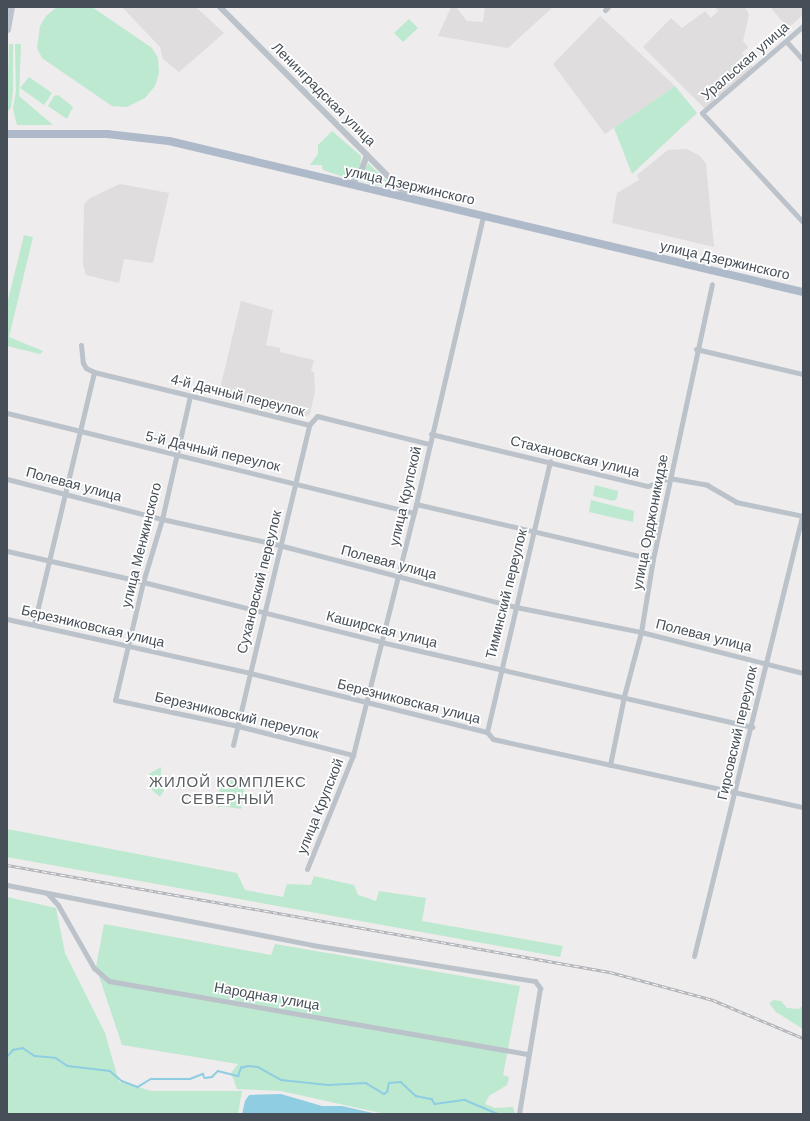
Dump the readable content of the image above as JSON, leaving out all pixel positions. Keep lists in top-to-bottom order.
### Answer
{
  "streets": {
    "main road": ["улица Дзержинского"],
    "street": [
      "Уральская улица",
      "Ленинградская улица",
      "4-й Дачный переулок",
      "5-й Дачный переулок",
      "Стахановская улица",
      "Полевая улица",
      "улица Крупской",
      "улица Орджоникидзе",
      "улица Менжинского",
      "Сухановский переулок",
      "Тиминский переулок",
      "Березниковская улица",
      "Каширская улица",
      "Березниковский переулок",
      "Гирсовский переулок",
      "Народная улица"
    ]
  },
  "crossings": [
    ["Ленинградская улица", "улица Дзержинского"],
    ["улица Дзержинского", "улица Крупской"],
    ["4-й Дачный переулок", "улица Крупской"],
    ["4-й Дачный переулок", "улица Менжинского"],
    ["4-й Дачный переулок", "Сухановский переулок"],
    ["5-й Дачный переулок", "улица Крупской"],
    ["5-й Дачный переулок", "улица Менжинского"],
    ["5-й Дачный переулок", "Сухановский переулок"],
    ["Стахановская улица", "улица Крупской"],
    ["Стахановская улица", "улица Орджоникидзе"],
    ["Стахановская улица", "Тиминский переулок"],
    ["Полевая улица", "улица Крупской"],
    ["Полевая улица", "улица Орджоникидзе"],
    ["Полевая улица", "улица Менжинского"],
    ["Полевая улица", "Сухановский переулок"],
    ["Полевая улица", "Тиминский переулок"],
    ["Полевая улица", "Гирсовский переулок"],
    ["улица Крупской", "Березниковская улица"],
    ["улица Крупской", "Каширская улица"],
    ["улица Крупской", "Березниковский переулок"],
    ["улица Орджоникидзе", "Березниковская улица"],
    ["улица Орджоникидзе", "Каширская улица"],
    ["улица Менжинского", "Березниковская улица"],
    ["улица Менжинского", "Каширская улица"],
    ["улица Менжинского", "Березниковский переулок"],
    ["Сухановский переулок", "Березниковская улица"],
    ["Сухановский переулок", "Каширская улица"],
    ["Сухановский переулок", "Березниковский переулок"],
    ["Тиминский переулок", "Березниковская улица"],
    ["Тиминский переулок", "Каширская улица"],
    ["Березниковская улица", "Гирсовский переулок"],
    ["Каширская улица", "Гирсовский переулок"]
  ],
  "districts": ["ЖИЛОЙ КОМПЛЕКС СЕВЕРНЫЙ"]
}
